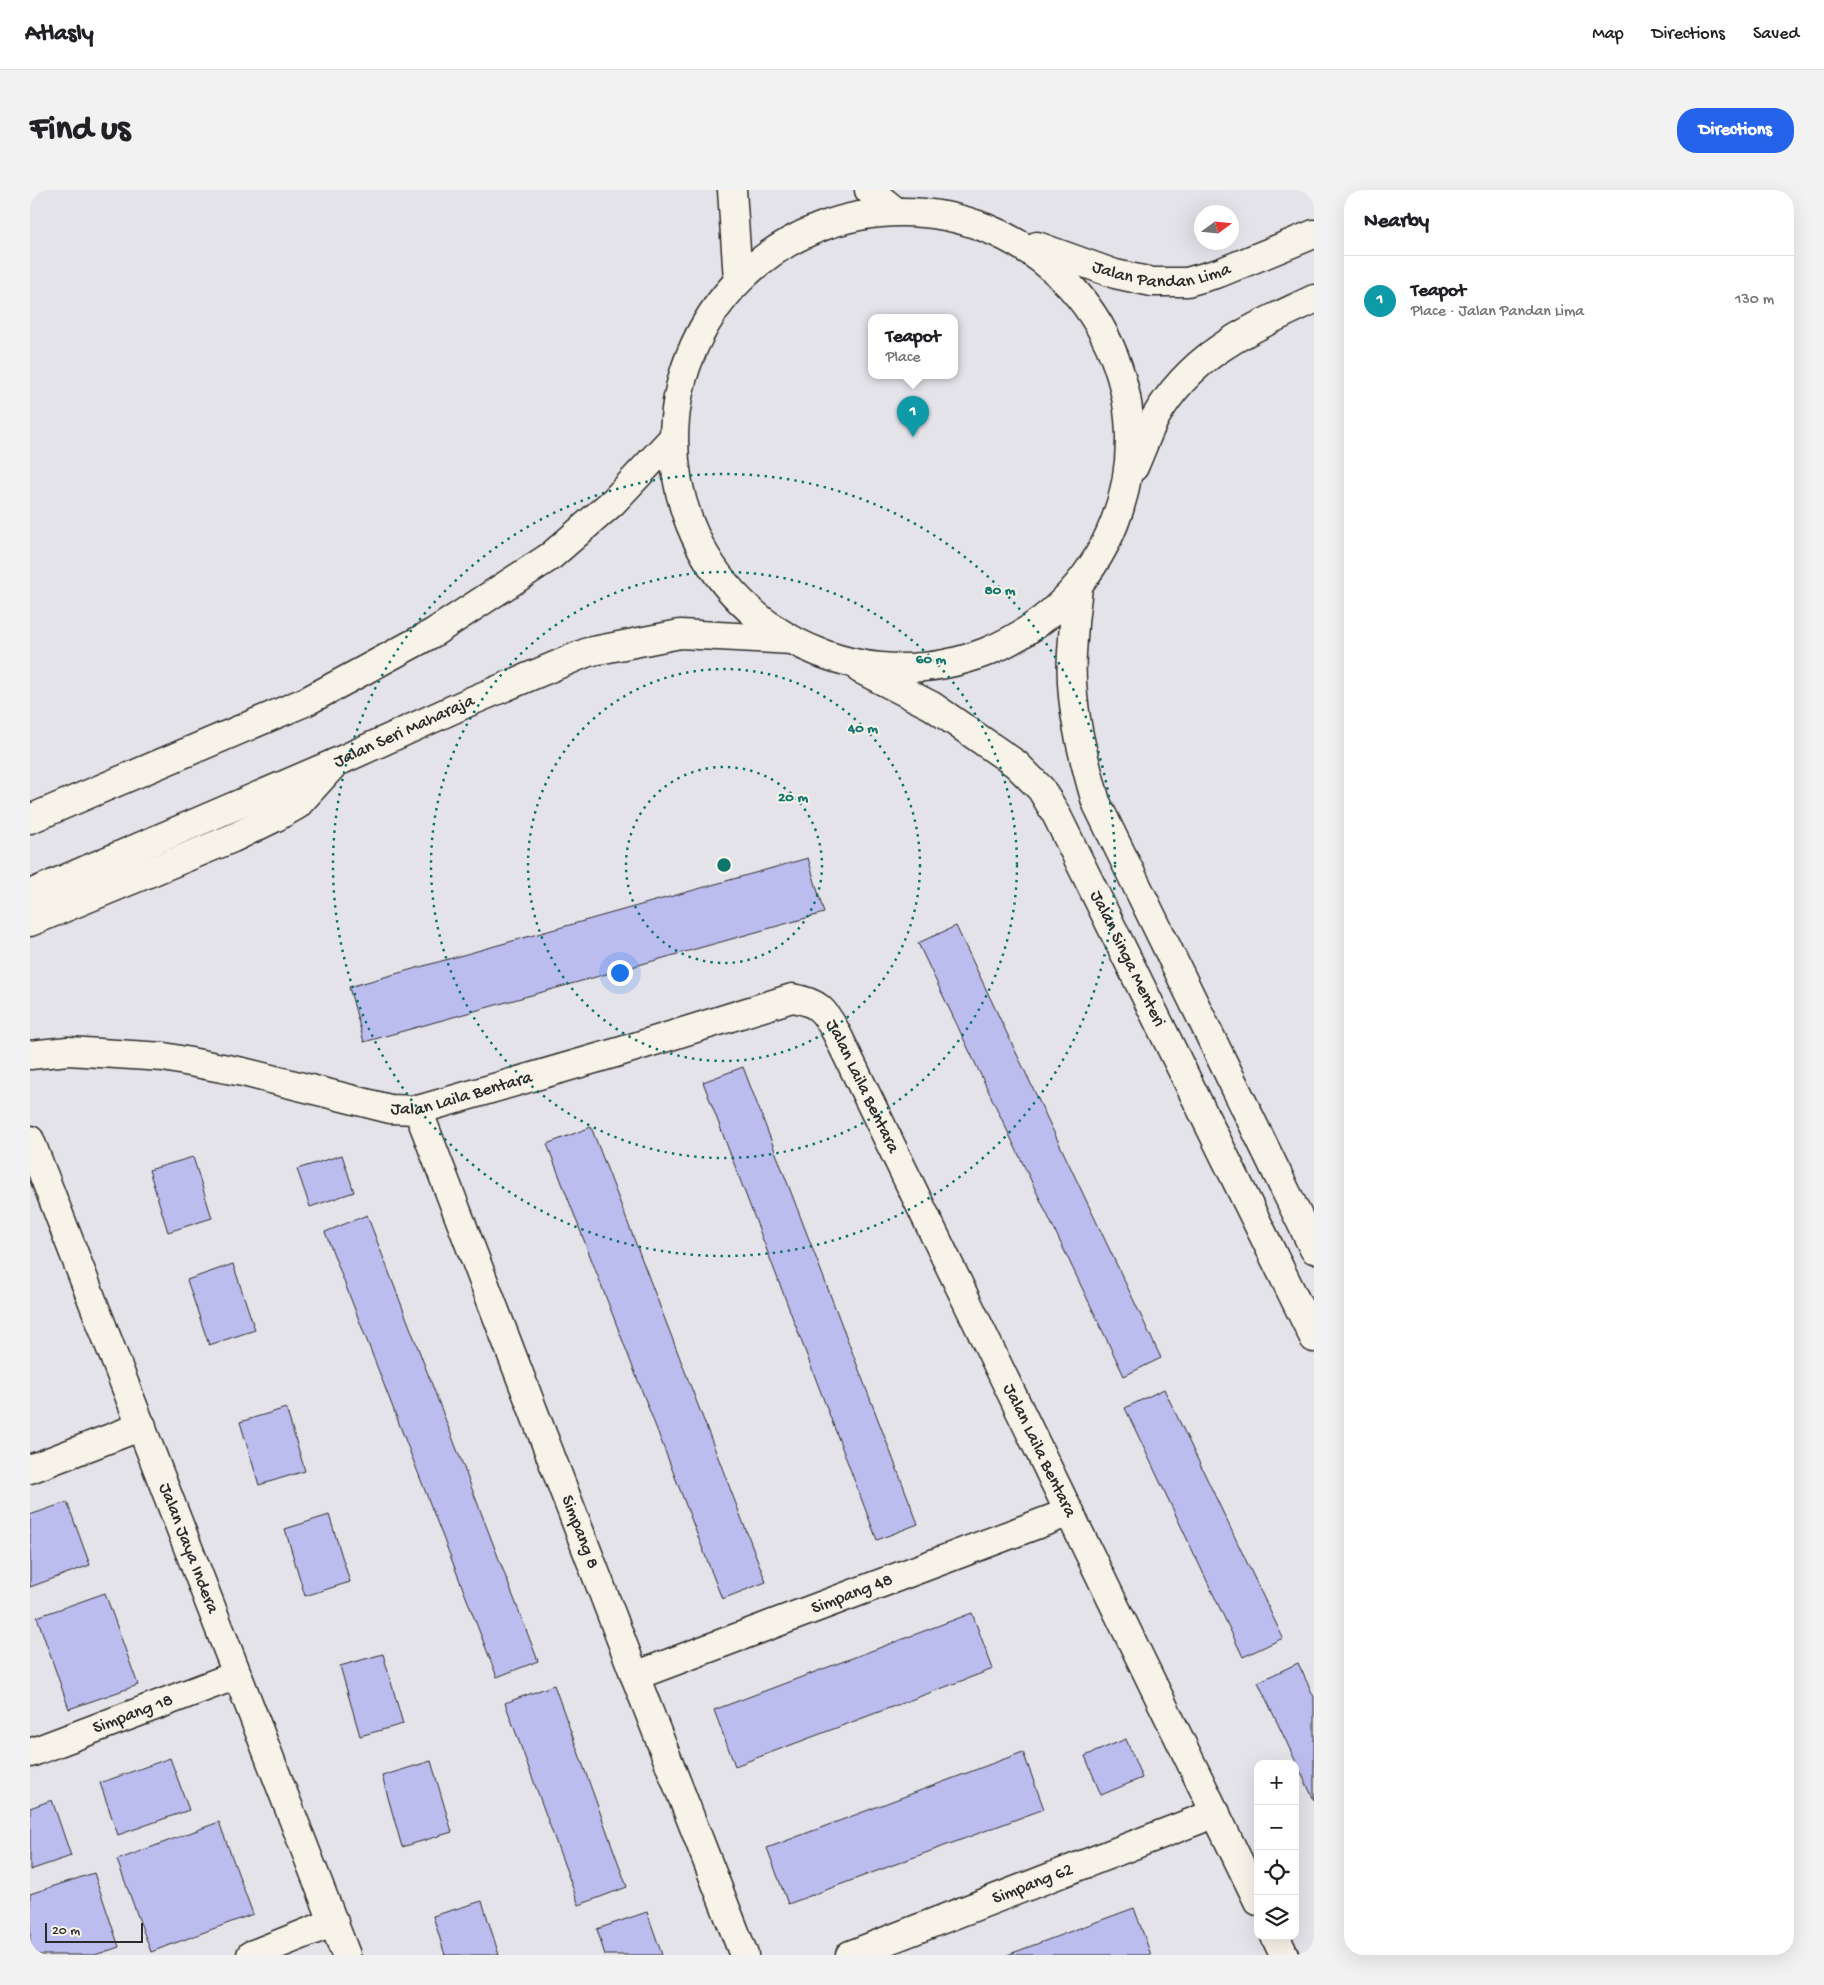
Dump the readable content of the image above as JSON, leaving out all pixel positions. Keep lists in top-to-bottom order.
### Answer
{
  "streets": {
    "main road": [
      "Jalan Pandan Lima",
      "Jalan Seri Maharaja",
      "Jalan Singa Menteri",
      "Jalan Laila Bentara",
      "Simpang 8",
      "Jalan Jaya Indera",
      "Simpang 48",
      "Simpang 18",
      "Simpang 62"
    ]
  },
  "crossings": [
    ["Jalan Laila Bentara", "Simpang 8"],
    ["Jalan Laila Bentara", "Simpang 48"],
    ["Jalan Laila Bentara", "Simpang 62"],
    ["Simpang 8", "Simpang 48"],
    ["Jalan Jaya Indera", "Simpang 18"]
  ],
  "scale_bar": "20 m",
  "north": "right",
  "page": {
    "header": "Atlasly",
    "nav": ["Map", "Directions", "Saved"],
    "buttons": "Directions",
    "title": "Find us",
    "heading": "Nearby",
    "list": [
      {
        "mark": "1",
        "name": "Teapot",
        "note": "Place · Jalan Pandan Lima",
        "value": "130 m"
      }
    ],
    "popup": ["Teapot", "Place"],
    "pins": "1",
    "map_buttons": ["+", "−"],
    "scale": "20 m"
  },
  "rings": [
    "80 m",
    "60 m",
    "40 m",
    "20 m"
  ]
}
